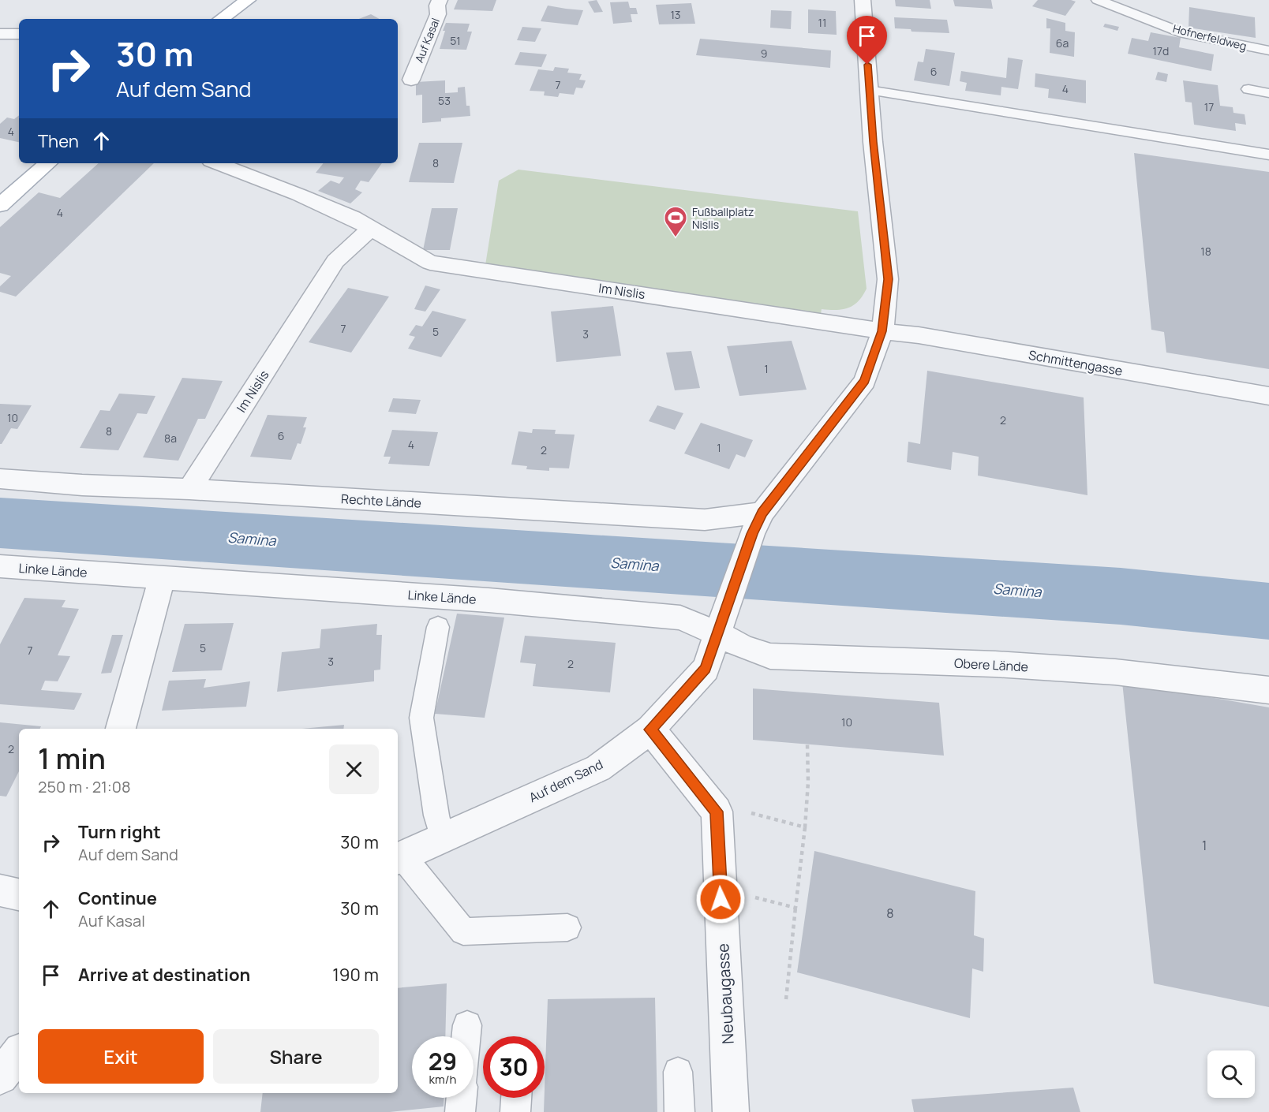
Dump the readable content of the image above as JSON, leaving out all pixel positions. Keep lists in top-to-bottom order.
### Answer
{
  "streets": {
    "street": [
      "Auf Kasal",
      "Im Nislis",
      "Schmittengasse",
      "Rechte Lände",
      "Linke Lände",
      "Obere Lände",
      "Auf dem Sand",
      "Neubaugasse"
    ],
    "lane": ["Hofnerfeldweg"]
  },
  "crossings": [
    ["Im Nislis", "Schmittengasse"],
    ["Im Nislis", "Rechte Lände"],
    ["Linke Lände", "Obere Lände"],
    ["Linke Lände", "Auf dem Sand"],
    ["Obere Lände", "Auf dem Sand"],
    ["Auf dem Sand", "Neubaugasse"]
  ],
  "water": ["Samina"],
  "places": {
    "sports": ["Fußballplatz Nislis"]
  },
  "house_numbers": [
    "13",
    "11",
    "51",
    "6a",
    "17d",
    "9",
    "6",
    "7",
    "4",
    "53",
    "17",
    "4",
    "8",
    "4",
    "18",
    "7",
    "5",
    "3",
    "1",
    "10",
    "2",
    "8",
    "6",
    "8a",
    "4",
    "1",
    "2",
    "5",
    "7",
    "3",
    "2",
    "10",
    "2",
    "1",
    "8"
  ],
  "page": {
    "turn": ["30 m", "Auf dem Sand"],
    "then": "Then",
    "heading": ["1 min", "250 m · 21:08"],
    "list": [
      {
        "name": "Turn right",
        "note": "Auf dem Sand",
        "value": "30 m"
      },
      {
        "name": "Continue",
        "note": "Auf Kasal",
        "value": "30 m"
      },
      {
        "name": "Arrive at destination",
        "value": "190 m"
      }
    ],
    "buttons": ["Exit", "Share"],
    "speed": "29 km/h",
    "limit": "30"
  }
}
